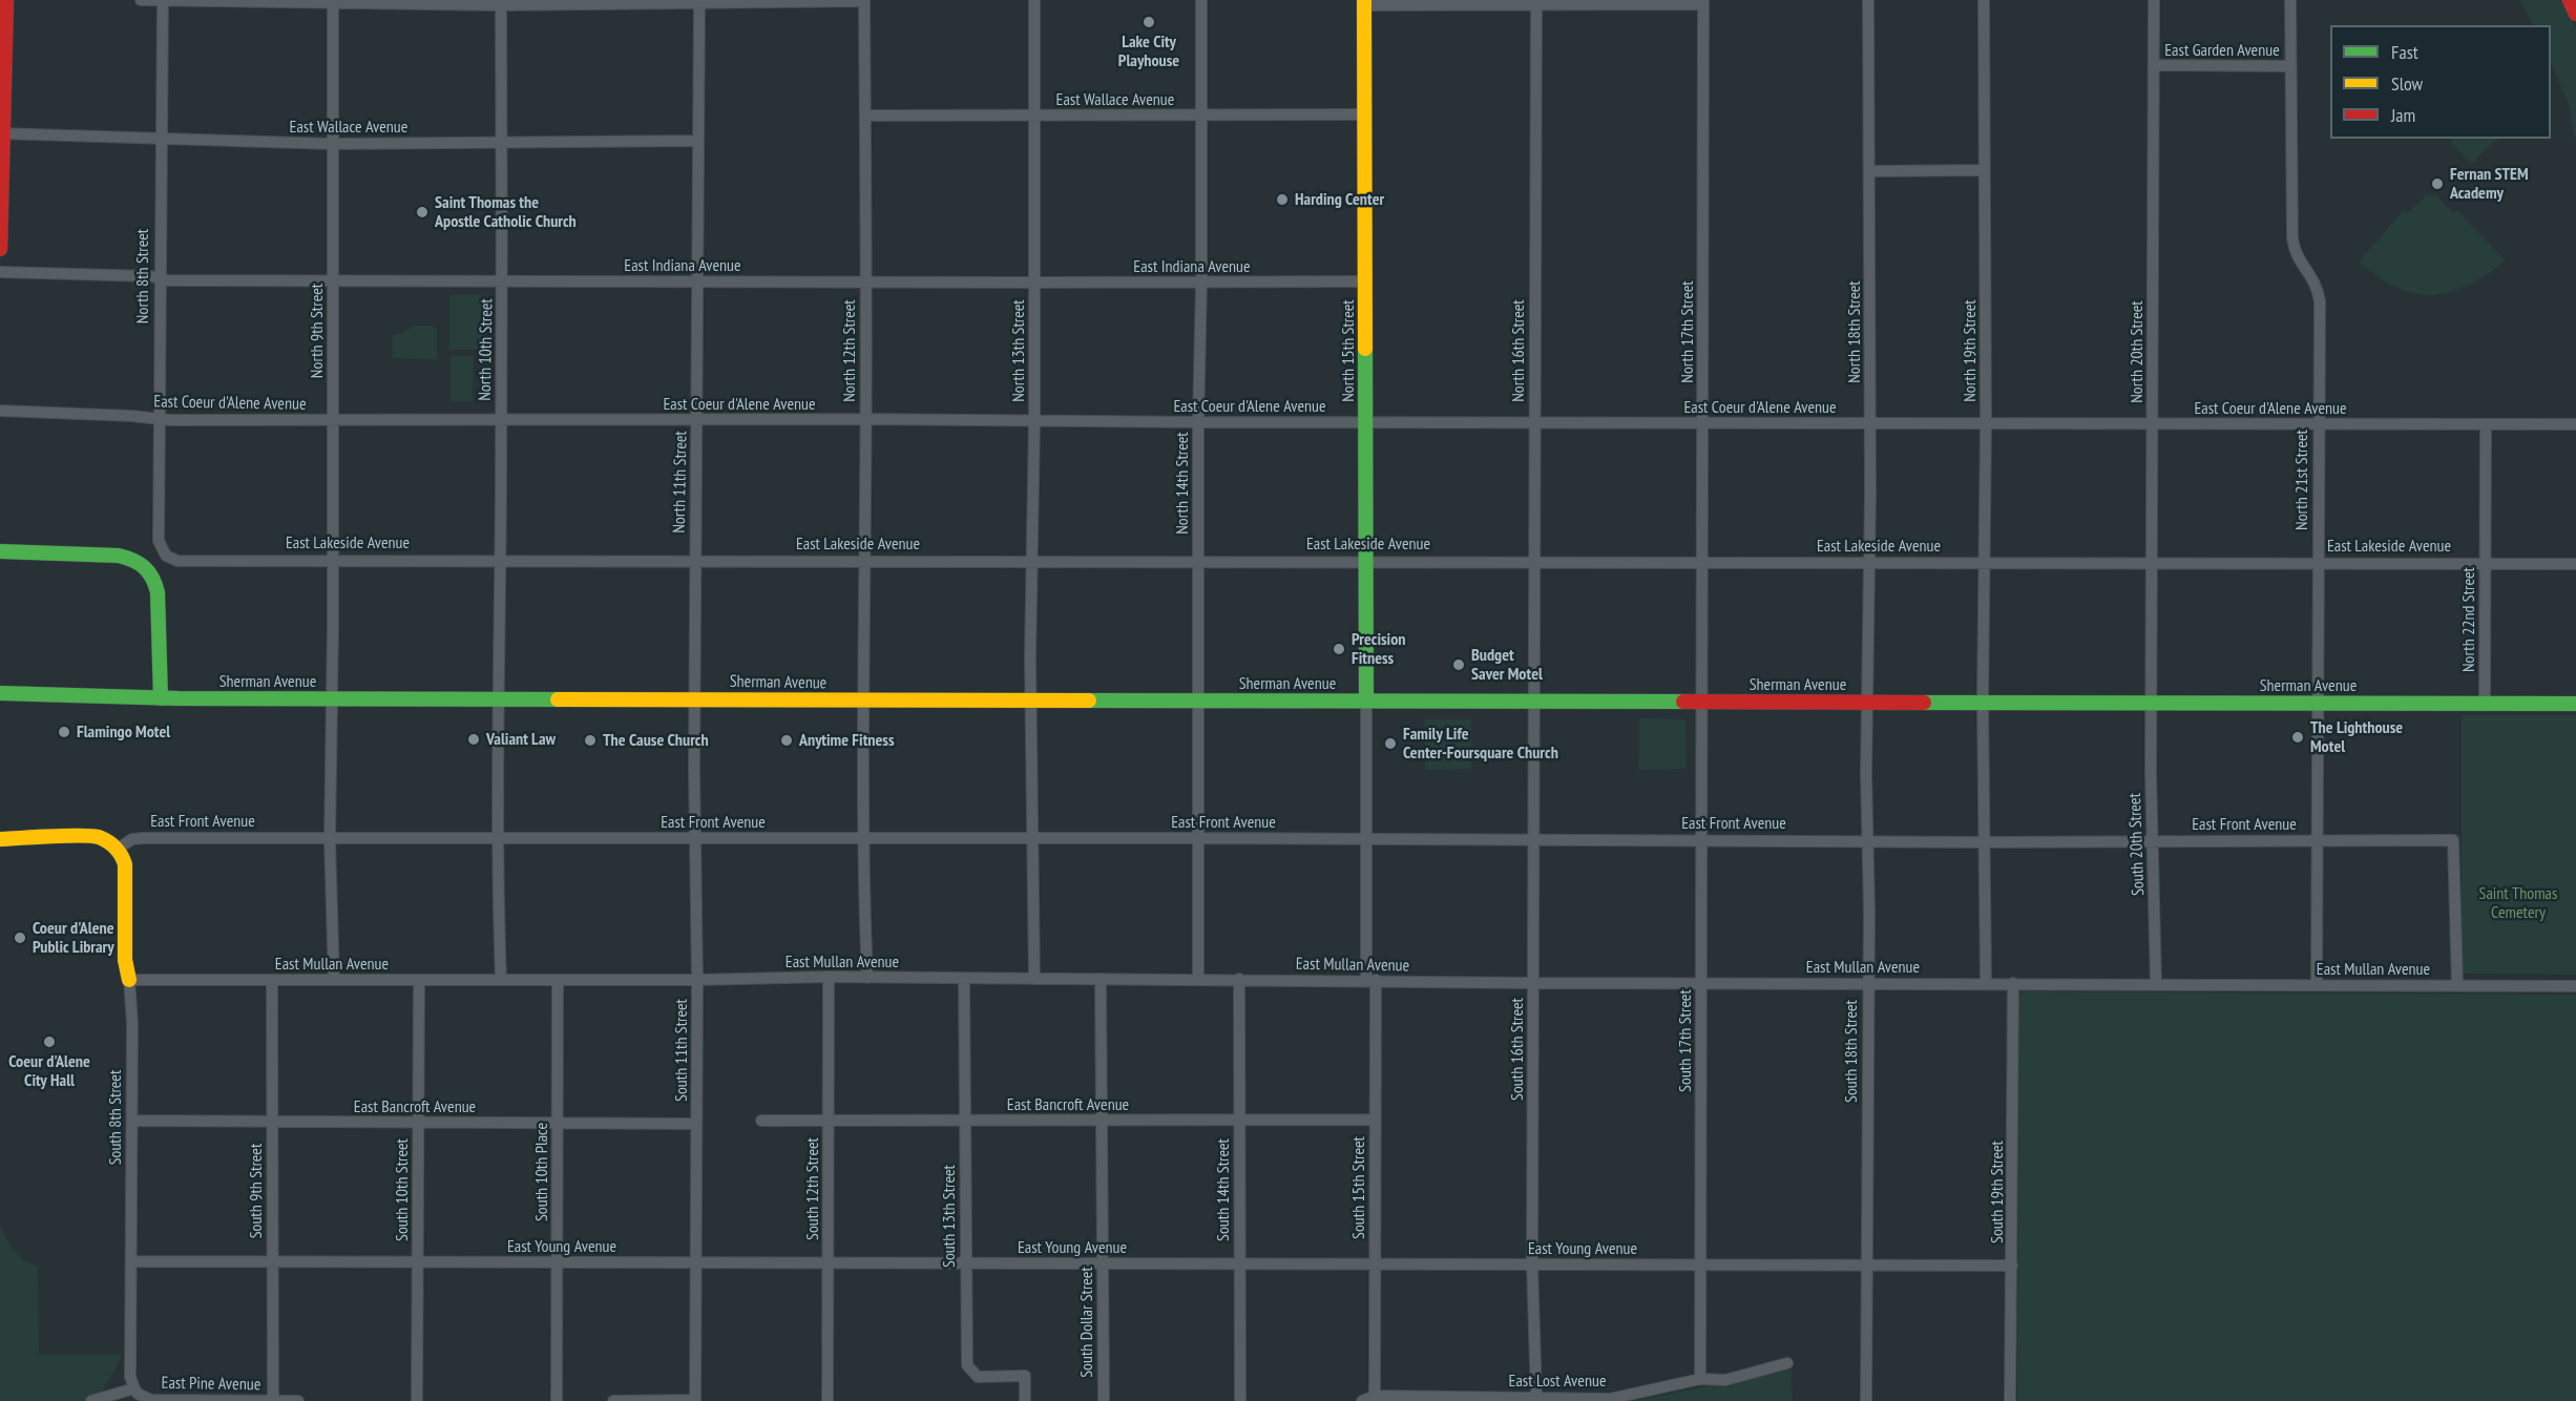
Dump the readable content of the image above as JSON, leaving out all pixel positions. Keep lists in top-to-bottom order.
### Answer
{
  "streets": {
    "main road": ["North 15th Street", "Sherman Avenue", "South 8th Street"],
    "street": [
      "East Garden Avenue",
      "East Wallace Avenue",
      "East Indiana Avenue",
      "North 8th Street",
      "North 9th Street",
      "North 17th Street",
      "North 18th Street",
      "North 10th Street",
      "North 12th Street",
      "North 13th Street",
      "North 16th Street",
      "North 19th Street",
      "North 20th Street",
      "East Coeur d'Alene Avenue",
      "North 21st Street",
      "North 11th Street",
      "North 14th Street",
      "East Lakeside Avenue",
      "North 22nd Street",
      "East Front Avenue",
      "South 20th Street",
      "East Mullan Avenue",
      "South 17th Street",
      "South 16th Street",
      "South 11th Street",
      "South 18th Street",
      "East Bancroft Avenue",
      "South 10th Place",
      "South 15th Street",
      "South 12th Street",
      "South 10th Street",
      "South 14th Street",
      "South 9th Street",
      "South 19th Street",
      "South 13th Street",
      "East Young Avenue",
      "South Dollar Street",
      "East Lost Avenue",
      "East Pine Avenue"
    ]
  },
  "crossings": [
    ["East Garden Avenue", "North 20th Street"],
    ["East Garden Avenue", "North 21st Street"],
    ["East Wallace Avenue", "North 8th Street"],
    ["East Wallace Avenue", "North 9th Street"],
    ["East Wallace Avenue", "North 10th Street"],
    ["East Wallace Avenue", "North 12th Street"],
    ["East Wallace Avenue", "North 13th Street"],
    ["East Wallace Avenue", "North 15th Street"],
    ["East Wallace Avenue", "North 11th Street"],
    ["East Wallace Avenue", "North 14th Street"],
    ["East Indiana Avenue", "North 8th Street"],
    ["East Indiana Avenue", "North 9th Street"],
    ["East Indiana Avenue", "North 10th Street"],
    ["East Indiana Avenue", "North 12th Street"],
    ["East Indiana Avenue", "North 13th Street"],
    ["East Indiana Avenue", "North 15th Street"],
    ["East Indiana Avenue", "North 11th Street"],
    ["East Indiana Avenue", "North 14th Street"],
    ["North 8th Street", "East Coeur d'Alene Avenue"],
    ["North 8th Street", "East Lakeside Avenue"],
    ["North 9th Street", "East Coeur d'Alene Avenue"],
    ["North 9th Street", "East Lakeside Avenue"],
    ["North 9th Street", "Sherman Avenue"],
    ["North 17th Street", "East Coeur d'Alene Avenue"],
    ["North 17th Street", "East Lakeside Avenue"],
    ["North 17th Street", "Sherman Avenue"],
    ["North 17th Street", "South 17th Street"],
    ["North 18th Street", "East Coeur d'Alene Avenue"],
    ["North 18th Street", "East Lakeside Avenue"],
    ["North 18th Street", "Sherman Avenue"],
    ["North 18th Street", "South 18th Street"],
    ["North 10th Street", "East Coeur d'Alene Avenue"],
    ["North 10th Street", "East Lakeside Avenue"],
    ["North 10th Street", "Sherman Avenue"],
    ["North 12th Street", "East Coeur d'Alene Avenue"],
    ["North 12th Street", "East Lakeside Avenue"],
    ["North 12th Street", "Sherman Avenue"],
    ["North 13th Street", "East Coeur d'Alene Avenue"],
    ["North 13th Street", "East Lakeside Avenue"],
    ["North 13th Street", "Sherman Avenue"],
    ["North 15th Street", "East Coeur d'Alene Avenue"],
    ["North 15th Street", "East Lakeside Avenue"],
    ["North 15th Street", "Sherman Avenue"],
    ["North 15th Street", "South 15th Street"],
    ["North 16th Street", "East Coeur d'Alene Avenue"],
    ["North 16th Street", "East Lakeside Avenue"],
    ["North 16th Street", "Sherman Avenue"],
    ["North 16th Street", "South 16th Street"],
    ["North 19th Street", "East Coeur d'Alene Avenue"],
    ["North 19th Street", "East Lakeside Avenue"],
    ["North 19th Street", "Sherman Avenue"],
    ["North 20th Street", "East Coeur d'Alene Avenue"],
    ["North 20th Street", "East Lakeside Avenue"],
    ["North 20th Street", "Sherman Avenue"],
    ["North 20th Street", "South 20th Street"],
    ["East Coeur d'Alene Avenue", "North 21st Street"],
    ["East Coeur d'Alene Avenue", "North 11th Street"],
    ["East Coeur d'Alene Avenue", "North 14th Street"],
    ["East Coeur d'Alene Avenue", "North 22nd Street"],
    ["North 21st Street", "East Lakeside Avenue"],
    ["North 21st Street", "Sherman Avenue"],
    ["North 21st Street", "East Front Avenue"],
    ["North 21st Street", "East Mullan Avenue"],
    ["North 11th Street", "East Lakeside Avenue"],
    ["North 11th Street", "Sherman Avenue"],
    ["North 11th Street", "South 11th Street"],
    ["North 14th Street", "East Lakeside Avenue"],
    ["North 14th Street", "Sherman Avenue"],
    ["East Lakeside Avenue", "North 22nd Street"],
    ["North 22nd Street", "Sherman Avenue"],
    ["Sherman Avenue", "South 20th Street"],
    ["Sherman Avenue", "South 17th Street"],
    ["Sherman Avenue", "South 16th Street"],
    ["Sherman Avenue", "South 11th Street"],
    ["Sherman Avenue", "South 18th Street"],
    ["Sherman Avenue", "South 15th Street"],
    ["East Front Avenue", "South 20th Street"],
    ["East Front Avenue", "East Mullan Avenue"],
    ["East Front Avenue", "South 17th Street"],
    ["East Front Avenue", "South 16th Street"],
    ["East Front Avenue", "South 11th Street"],
    ["East Front Avenue", "South 18th Street"],
    ["East Front Avenue", "South 8th Street"],
    ["East Front Avenue", "South 15th Street"],
    ["South 20th Street", "East Mullan Avenue"],
    ["East Mullan Avenue", "South 17th Street"],
    ["East Mullan Avenue", "South 16th Street"],
    ["East Mullan Avenue", "South 11th Street"],
    ["East Mullan Avenue", "South 18th Street"],
    ["East Mullan Avenue", "South 8th Street"],
    ["East Mullan Avenue", "South 10th Place"],
    ["East Mullan Avenue", "South 15th Street"],
    ["East Mullan Avenue", "South 12th Street"],
    ["East Mullan Avenue", "South 10th Street"],
    ["East Mullan Avenue", "South 14th Street"],
    ["East Mullan Avenue", "South 9th Street"],
    ["East Mullan Avenue", "South 19th Street"],
    ["East Mullan Avenue", "South 13th Street"],
    ["East Mullan Avenue", "South Dollar Street"],
    ["South 17th Street", "East Young Avenue"],
    ["South 17th Street", "East Lost Avenue"],
    ["South 16th Street", "East Young Avenue"],
    ["South 16th Street", "East Lost Avenue"],
    ["South 11th Street", "East Bancroft Avenue"],
    ["South 11th Street", "East Young Avenue"],
    ["South 18th Street", "East Young Avenue"],
    ["East Bancroft Avenue", "South 8th Street"],
    ["East Bancroft Avenue", "South 10th Place"],
    ["East Bancroft Avenue", "South 15th Street"],
    ["East Bancroft Avenue", "South 12th Street"],
    ["East Bancroft Avenue", "South 10th Street"],
    ["East Bancroft Avenue", "South 14th Street"],
    ["East Bancroft Avenue", "South 9th Street"],
    ["East Bancroft Avenue", "South 13th Street"],
    ["East Bancroft Avenue", "South Dollar Street"],
    ["South 8th Street", "East Young Avenue"],
    ["South 8th Street", "East Pine Avenue"],
    ["South 10th Place", "East Young Avenue"],
    ["South 15th Street", "East Young Avenue"],
    ["South 15th Street", "East Lost Avenue"],
    ["South 12th Street", "East Young Avenue"],
    ["South 10th Street", "East Young Avenue"],
    ["South 14th Street", "East Young Avenue"],
    ["South 9th Street", "East Young Avenue"],
    ["South 9th Street", "East Pine Avenue"],
    ["South 19th Street", "East Young Avenue"],
    ["South 13th Street", "East Young Avenue"],
    ["East Young Avenue", "South Dollar Street"]
  ],
  "parks": ["Saint Thomas Cemetery"],
  "places": [
    "Lake City Playhouse",
    "Fernan STEM Academy",
    "Harding Center",
    "Saint Thomas the Apostle Catholic Church",
    "Precision Fitness",
    "Budget Saver Motel",
    "Flamingo Motel",
    "The Lighthouse Motel",
    "Valiant Law",
    "The Cause Church",
    "Anytime Fitness",
    "Family Life Center-Foursquare Church",
    "Coeur d'Alene Public Library",
    "Coeur d'Alene City Hall"
  ],
  "legend": ["Fast", "Slow", "Jam"]
}
